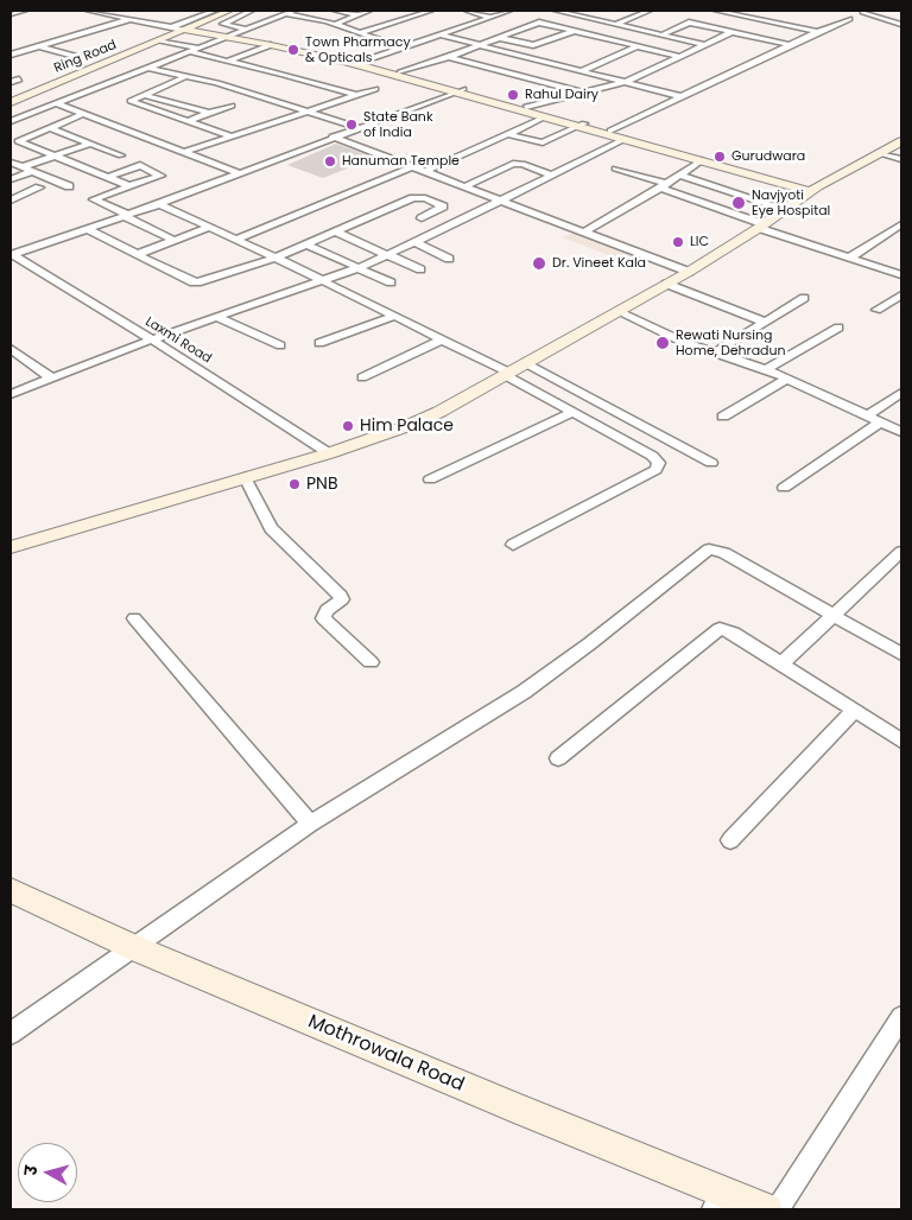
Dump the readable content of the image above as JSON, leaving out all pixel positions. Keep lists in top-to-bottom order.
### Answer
{
  "streets": {
    "main road": ["Ring Road", "Mothrowala Road"],
    "street": ["Laxmi Road"]
  },
  "places": [
    "Town Pharmacy & Opticals",
    "Rahul Dairy",
    "State Bank of India",
    "Gurudwara",
    "Hanuman Temple",
    "Navjyoti Eye Hospital",
    "LIC",
    "Dr. Vineet Kala",
    "Rewati Nursing Home, Dehradun",
    "Him Palace",
    "PNB"
  ],
  "north": "left"
}
